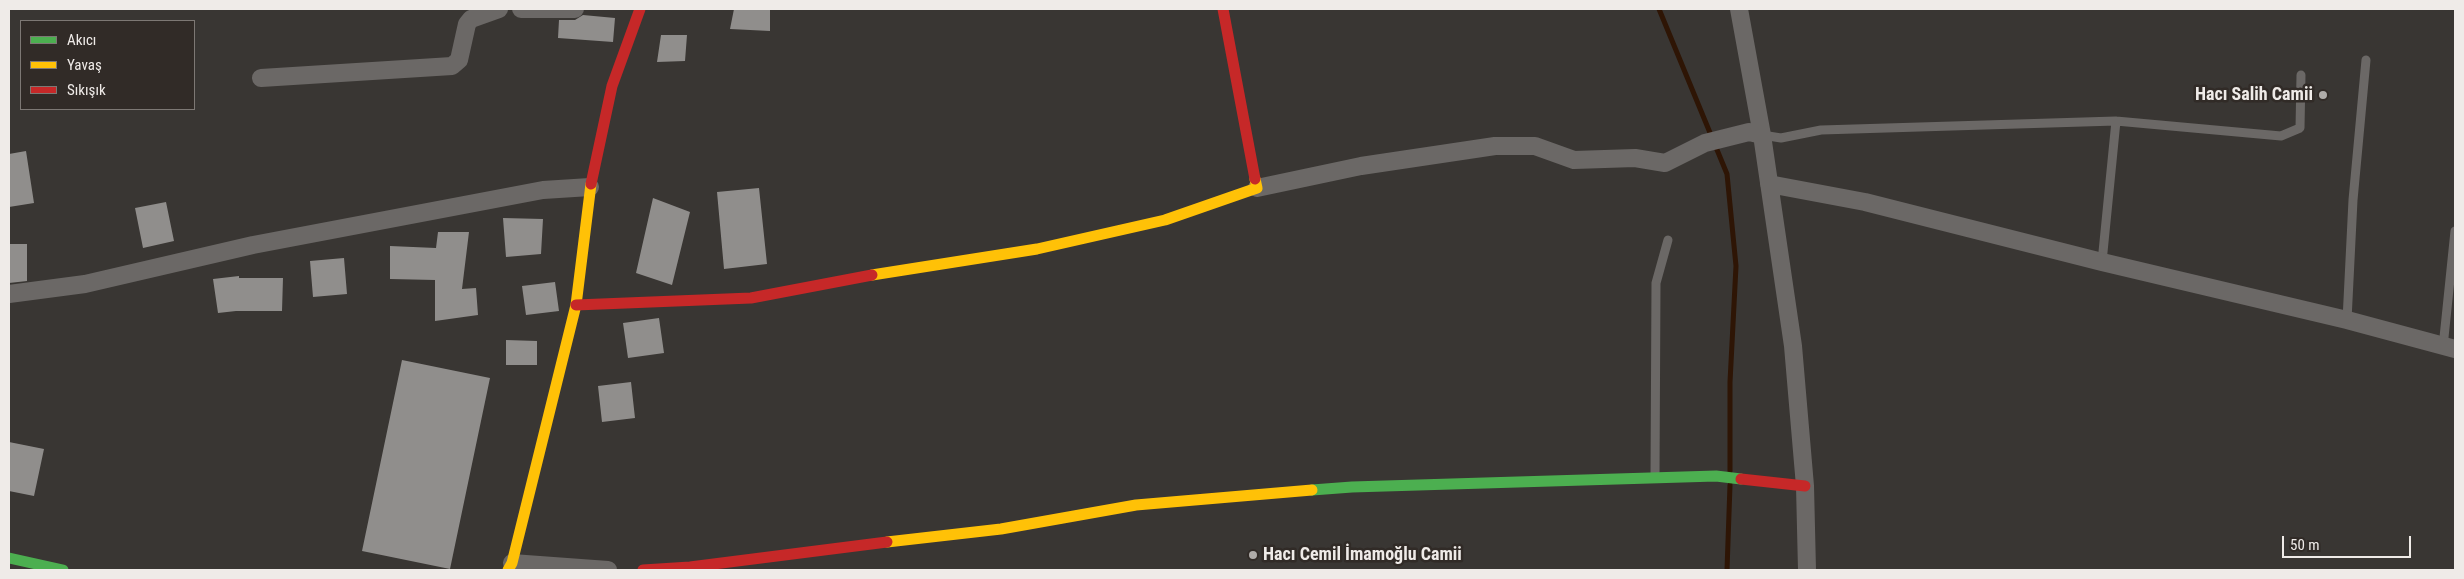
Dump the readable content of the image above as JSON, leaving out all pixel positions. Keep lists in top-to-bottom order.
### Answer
{
  "places": ["Hacı Salih Camii", "Hacı Cemil İmamoğlu Camii"],
  "legend": ["Akıcı", "Yavaş", "Sıkışık"],
  "scale_bar": "50 m"
}
